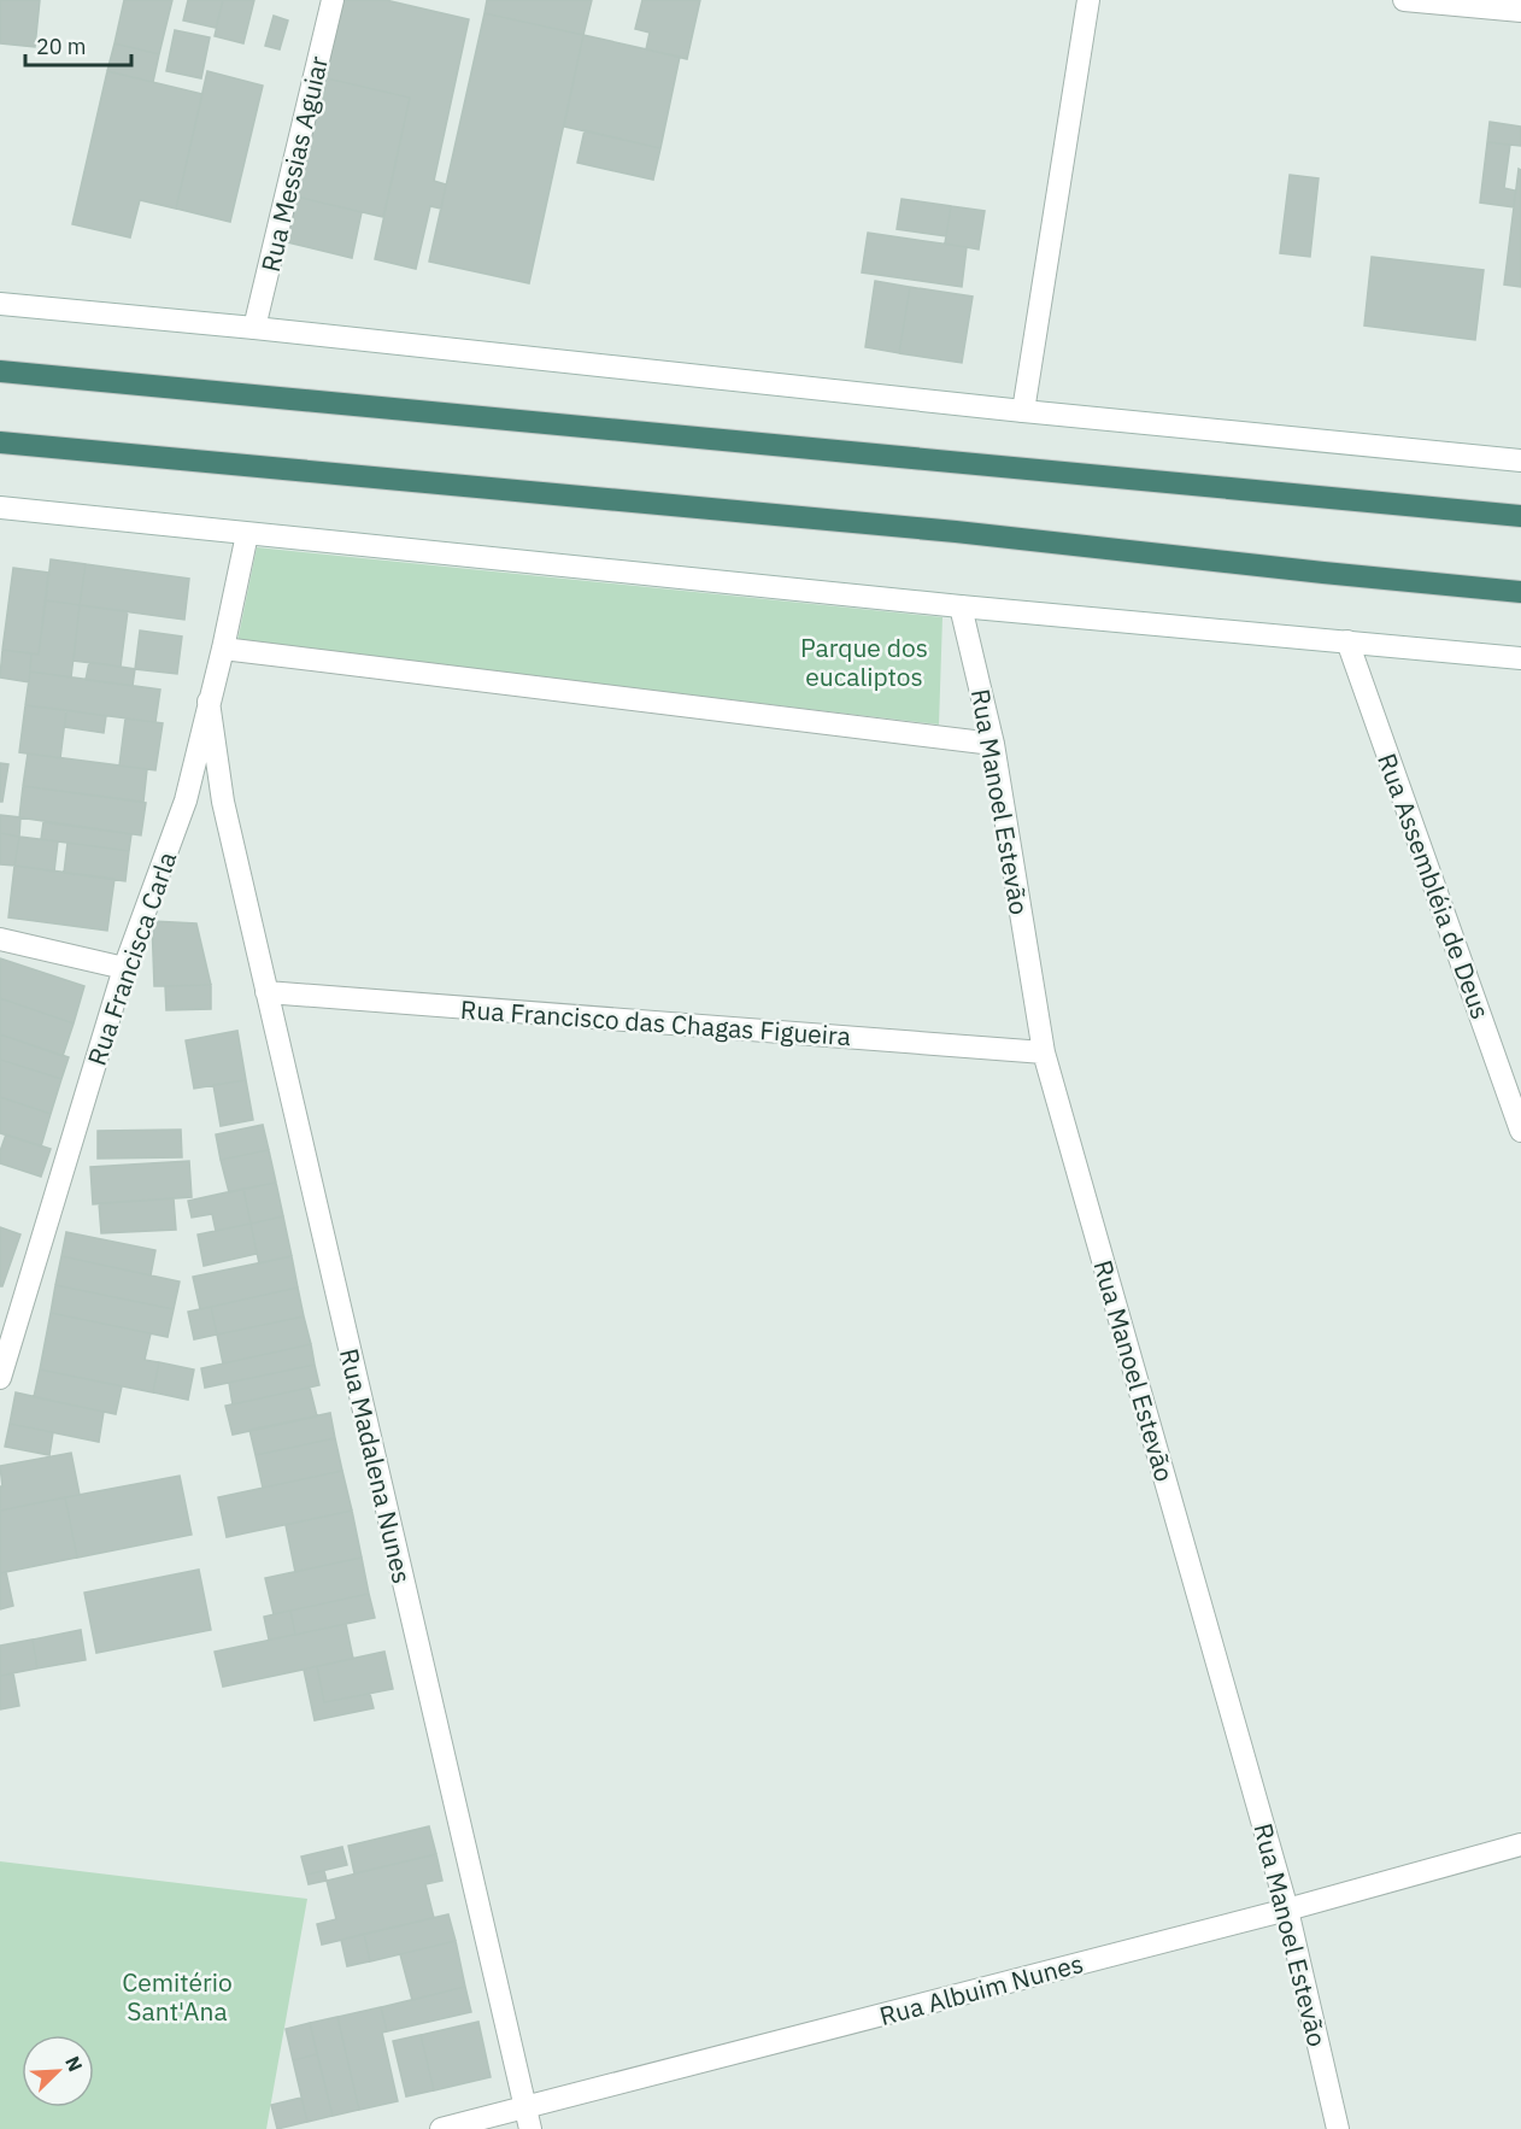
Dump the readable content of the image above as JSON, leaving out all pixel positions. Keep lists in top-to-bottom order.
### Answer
{
  "streets": {
    "street": [
      "Rua Messias Aguiar",
      "Rua Manoel Estevão",
      "Rua Assembléia de Deus",
      "Rua Francisca Carla",
      "Rua Francisco das Chagas Figueira",
      "Rua Madalena Nunes",
      "Rua Albuim Nunes"
    ]
  },
  "crossings": [
    ["Rua Manoel Estevão", "Rua Francisco das Chagas Figueira"],
    ["Rua Manoel Estevão", "Rua Albuim Nunes"],
    ["Rua Francisca Carla", "Rua Madalena Nunes"],
    ["Rua Francisco das Chagas Figueira", "Rua Madalena Nunes"],
    ["Rua Madalena Nunes", "Rua Albuim Nunes"]
  ],
  "parks": ["Parque dos eucaliptos", "Cemitério Sant'Ana"],
  "scale_bar": "20 m",
  "north": "top right"
}
